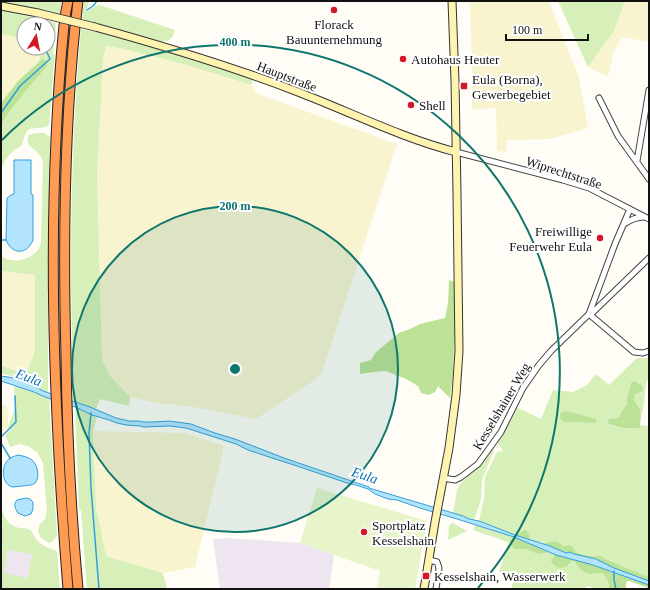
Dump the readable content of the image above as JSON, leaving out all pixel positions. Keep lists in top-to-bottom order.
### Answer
{
  "streets": {
    "main road": ["Hauptstraße"],
    "street": ["Wiprechtstraße", "Kesselshainer Weg"]
  },
  "crossings": [
    ["Hauptstraße", "Wiprechtstraße"],
    ["Wiprechtstraße", "Kesselshainer Weg"]
  ],
  "water": ["Eula"],
  "places": {
    "other": [
      "Florack Bauunternehmung",
      "Autohaus Heuter",
      "Shell",
      "Freiwillige Feuerwehr Eula",
      "Sportplatz Kesselshain"
    ],
    "transit": ["Eula (Borna), Gewerbegebiet", "Kesselshain, Wasserwerk"]
  },
  "scale_bar": "100 m",
  "north": "top",
  "rings": ["400 m", "200 m"]
}
